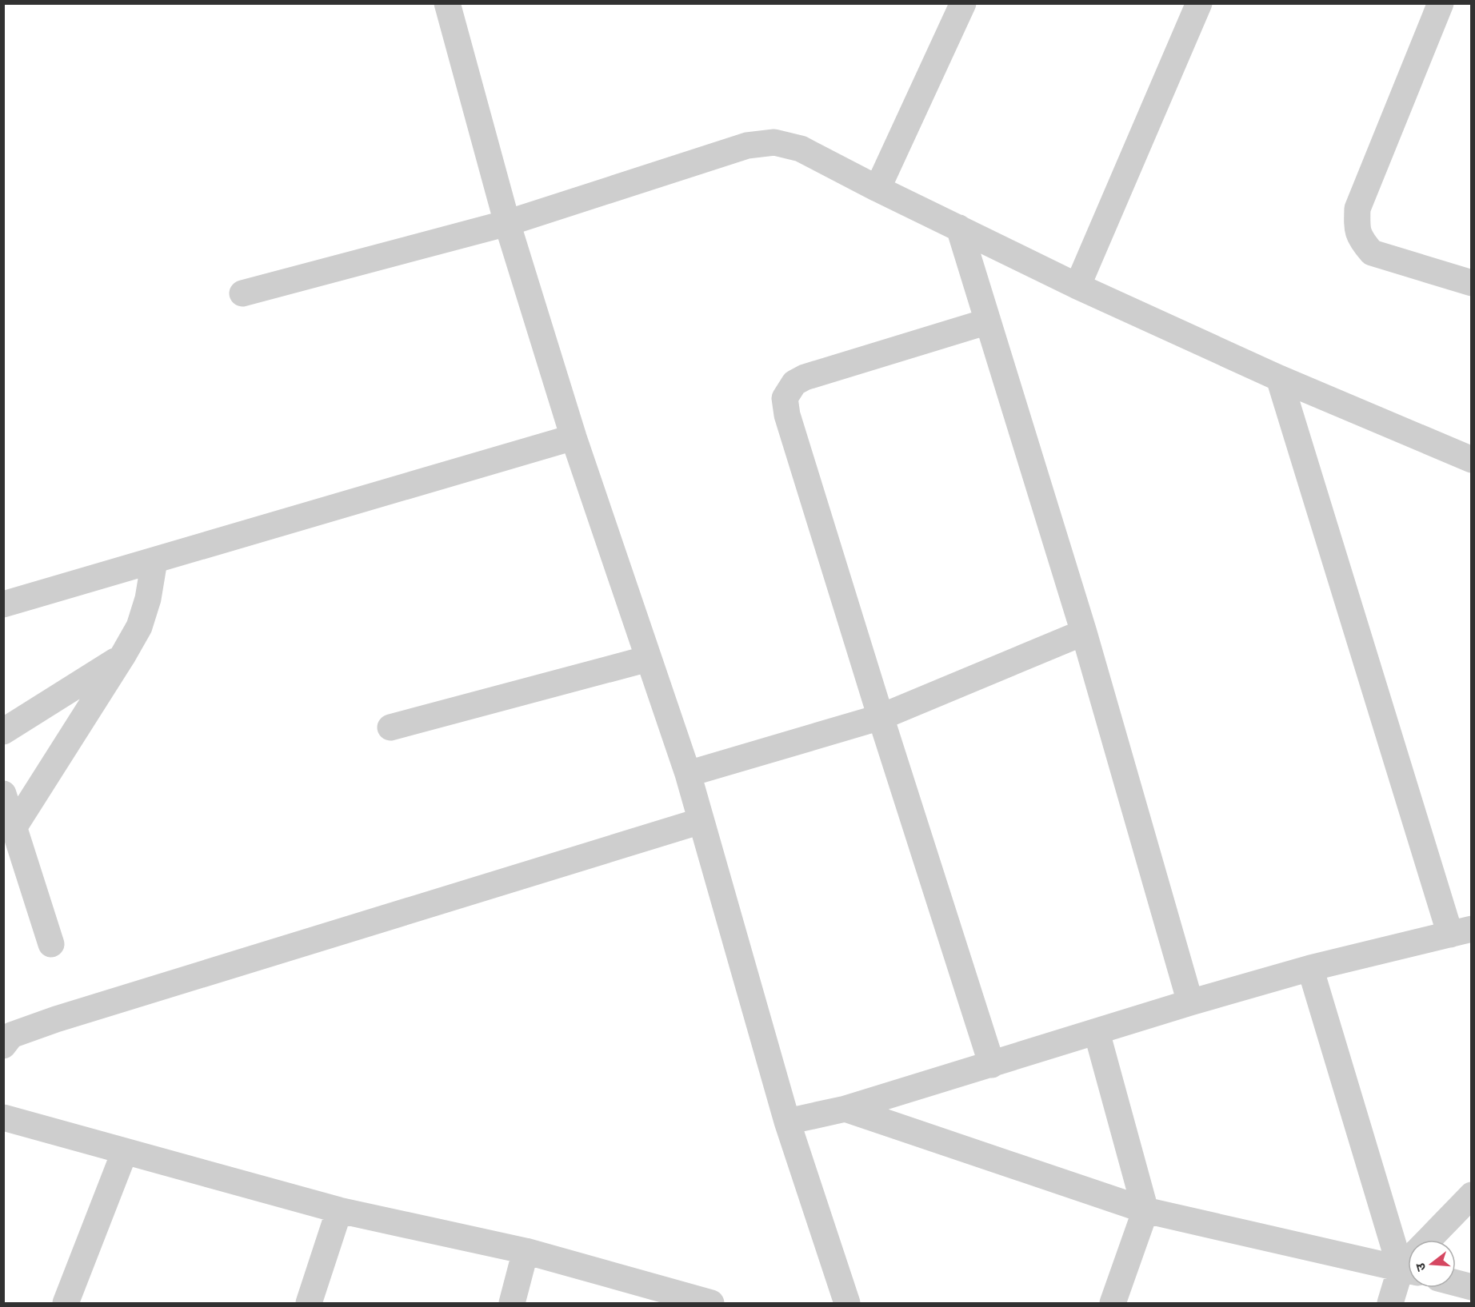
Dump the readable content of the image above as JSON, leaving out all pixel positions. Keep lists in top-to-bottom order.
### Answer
{
  "north": "left"
}
